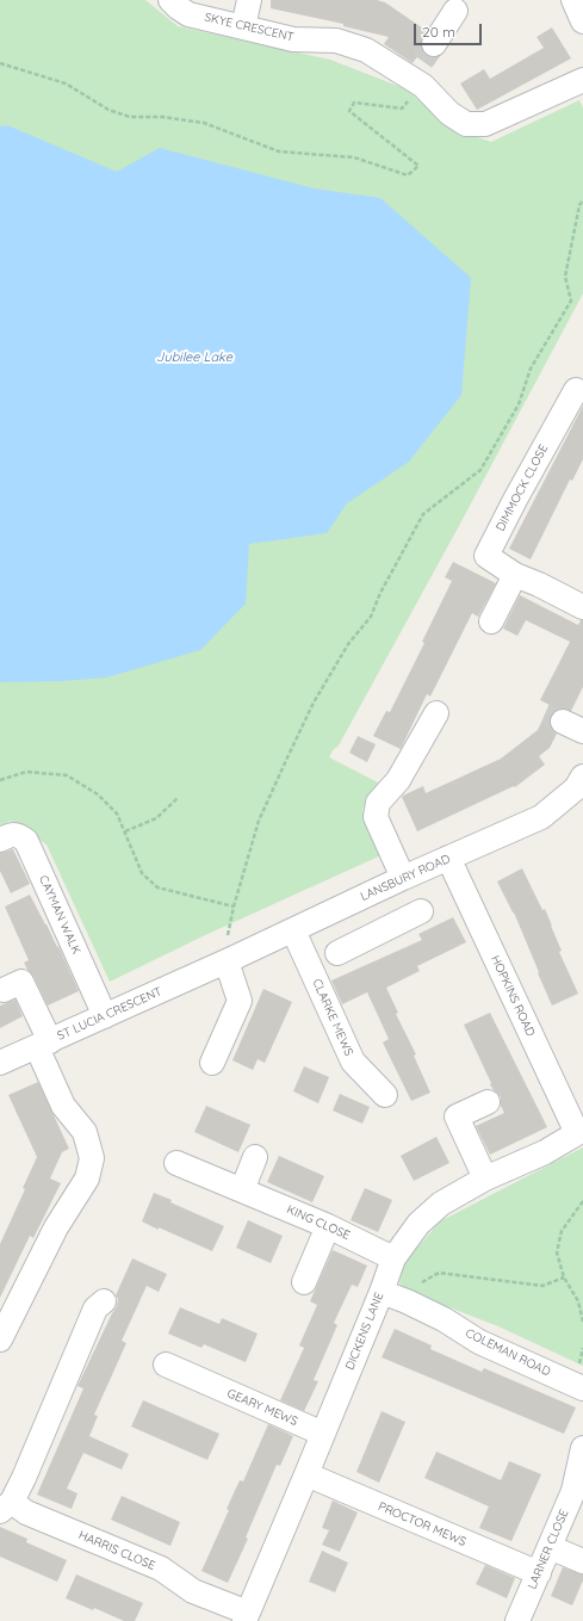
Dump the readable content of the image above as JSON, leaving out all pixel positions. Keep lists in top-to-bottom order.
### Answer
{
  "streets": {
    "street": [
      "SKYE CRESCENT",
      "DIMMOCK CLOSE",
      "LANSBURY ROAD",
      "CAYMAN WALK",
      "HOPKINS ROAD",
      "ST LUCIA CRESCENT",
      "CLARKE MEWS",
      "KING CLOSE",
      "DICKENS LANE",
      "COLEMAN ROAD",
      "GEARY MEWS",
      "PROCTOR MEWS",
      "LARNER CLOSE",
      "HARRIS CLOSE"
    ]
  },
  "crossings": [
    ["LANSBURY ROAD", "HOPKINS ROAD"],
    ["LANSBURY ROAD", "ST LUCIA CRESCENT"],
    ["LANSBURY ROAD", "CLARKE MEWS"],
    ["CAYMAN WALK", "ST LUCIA CRESCENT"],
    ["HOPKINS ROAD", "DICKENS LANE"],
    ["KING CLOSE", "DICKENS LANE"],
    ["DICKENS LANE", "COLEMAN ROAD"],
    ["DICKENS LANE", "GEARY MEWS"],
    ["DICKENS LANE", "PROCTOR MEWS"],
    ["DICKENS LANE", "HARRIS CLOSE"],
    ["PROCTOR MEWS", "LARNER CLOSE"]
  ],
  "water": ["Jubilee Lake"],
  "scale_bar": "20 m"
}
